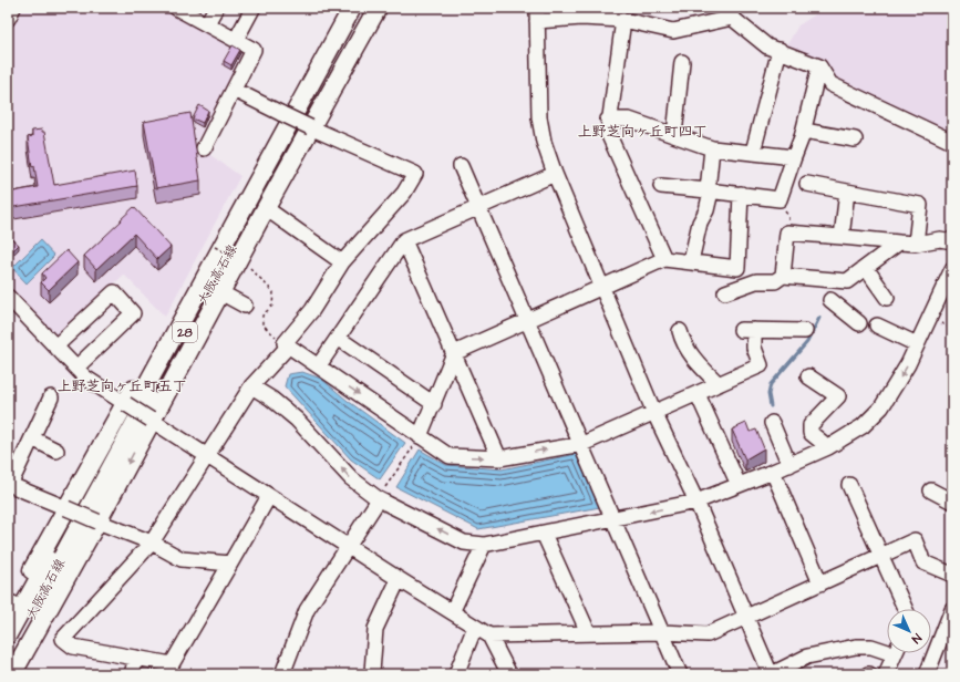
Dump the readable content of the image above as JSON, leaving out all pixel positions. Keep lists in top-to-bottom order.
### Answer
{
  "streets": {
    "main road": ["大阪高石線", "28"]
  },
  "districts": ["上野芝向ヶ丘町四丁", "上野芝向ヶ丘町五丁"],
  "north": "bottom right"
}
